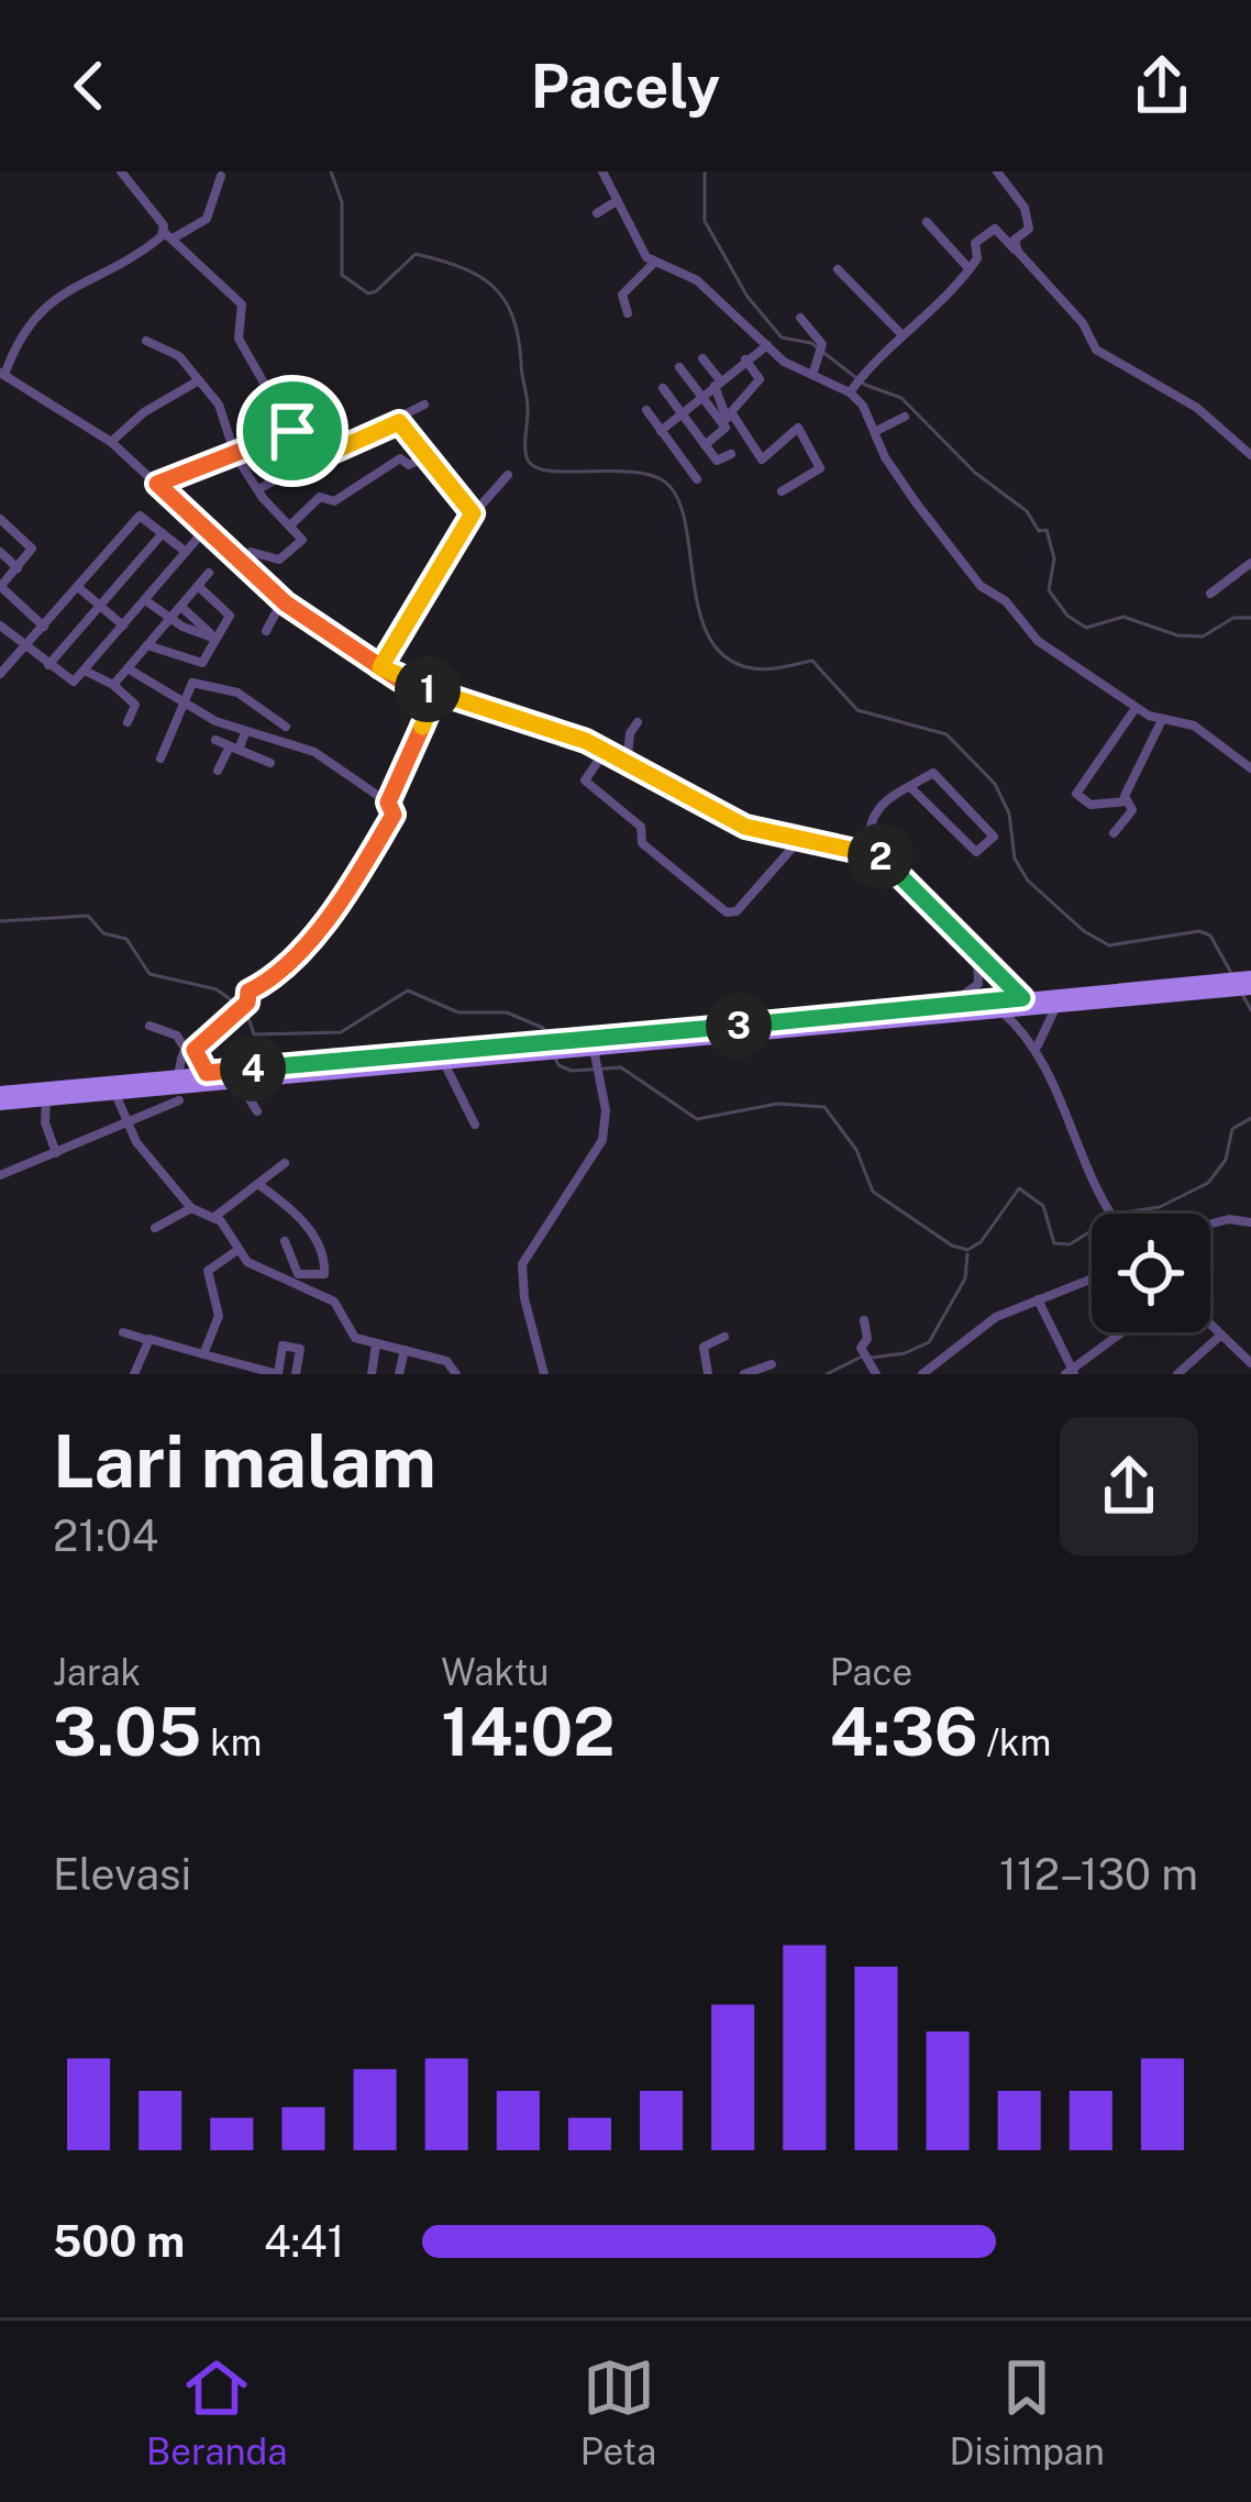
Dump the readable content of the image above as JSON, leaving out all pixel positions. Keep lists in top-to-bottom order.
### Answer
{
  "page": {
    "header": "Pacely",
    "pins": [
      "1",
      "2",
      "3",
      "4"
    ],
    "heading": ["Lari malam", "21:04"],
    "stats": [
      ["Jarak", "3.05 km"],
      ["Waktu", "14:02"],
      ["Pace", "4:36 /km"]
    ],
    "chart": ["Elevasi", "112–130 m"],
    "list": [
      {
        "name": "500 m",
        "note": "4:41"
      }
    ],
    "tabs": ["Beranda", "Peta", "Disimpan"]
  }
}
